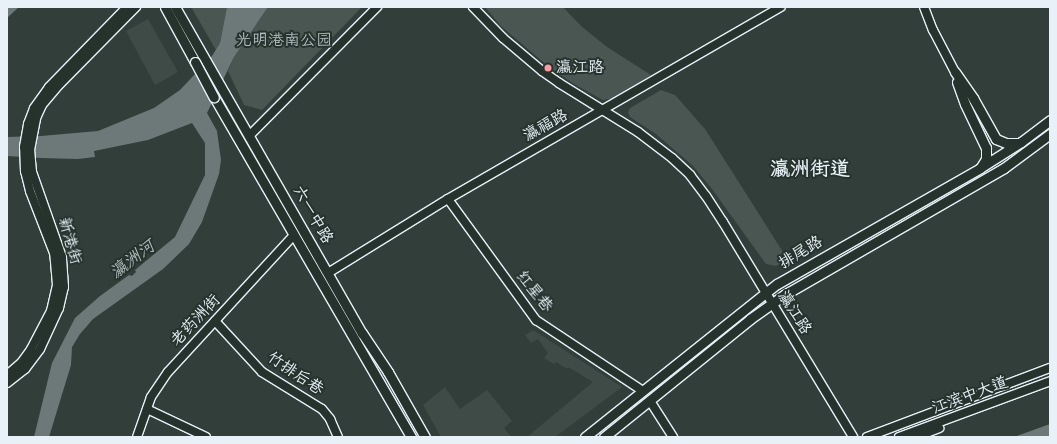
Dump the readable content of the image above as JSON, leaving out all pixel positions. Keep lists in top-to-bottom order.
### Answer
{
  "streets": {
    "main road": ["六一中路", "排尾路"],
    "street": [
      "瀛福路",
      "新港街",
      "红星巷",
      "瀛江路",
      "老药洲街",
      "竹排后巷",
      "江滨中大道"
    ]
  },
  "crossings": [
    ["瀛福路", "六一中路"],
    ["瀛福路", "红星巷"],
    ["瀛福路", "瀛江路"],
    ["六一中路", "老药洲街"],
    ["排尾路", "红星巷"],
    ["排尾路", "瀛江路"],
    ["老药洲街", "竹排后巷"]
  ],
  "districts": ["瀛洲街道"],
  "water": ["瀛洲河"],
  "parks": ["光明港南公园"],
  "places": ["瀛江路"]
}
